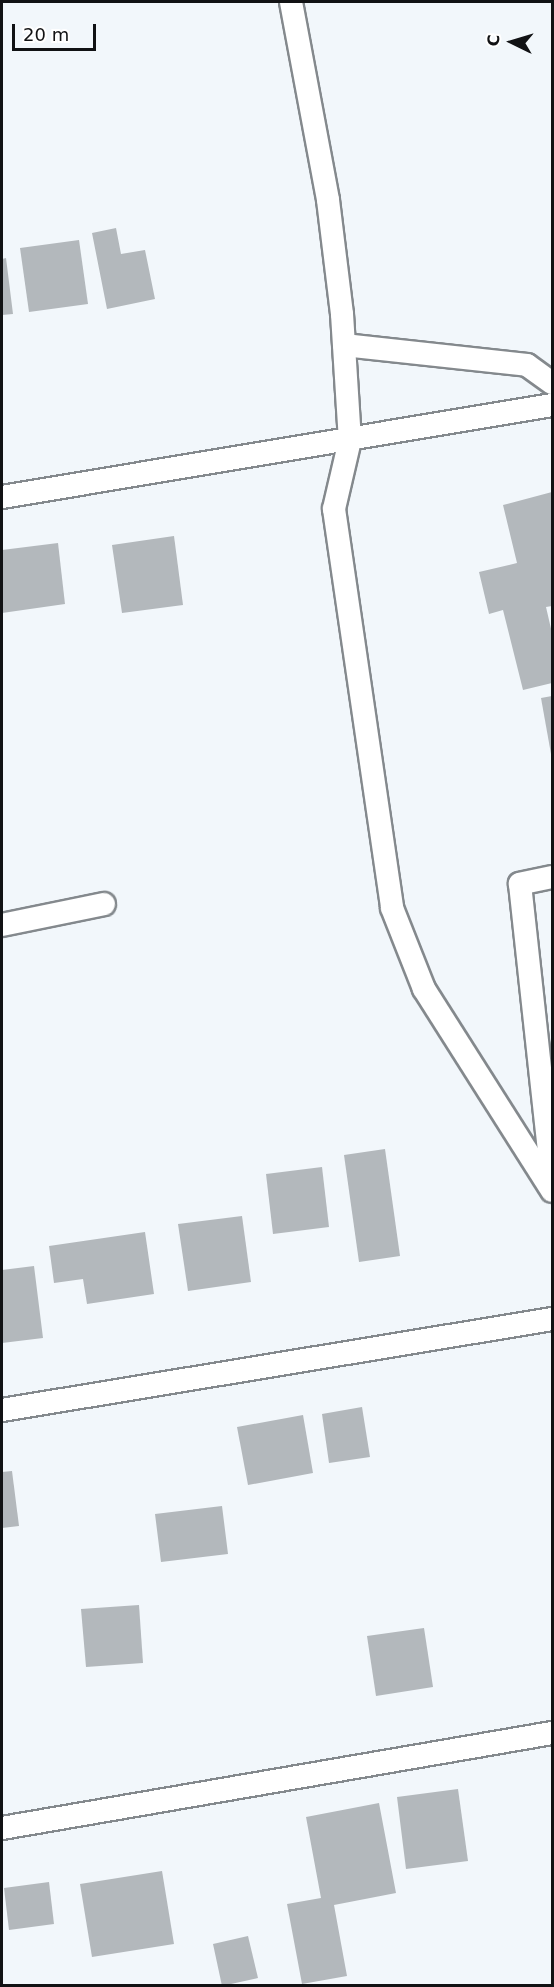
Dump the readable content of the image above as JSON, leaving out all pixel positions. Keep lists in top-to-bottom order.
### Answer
{
  "scale_bar": "20 m",
  "north": "left"
}
